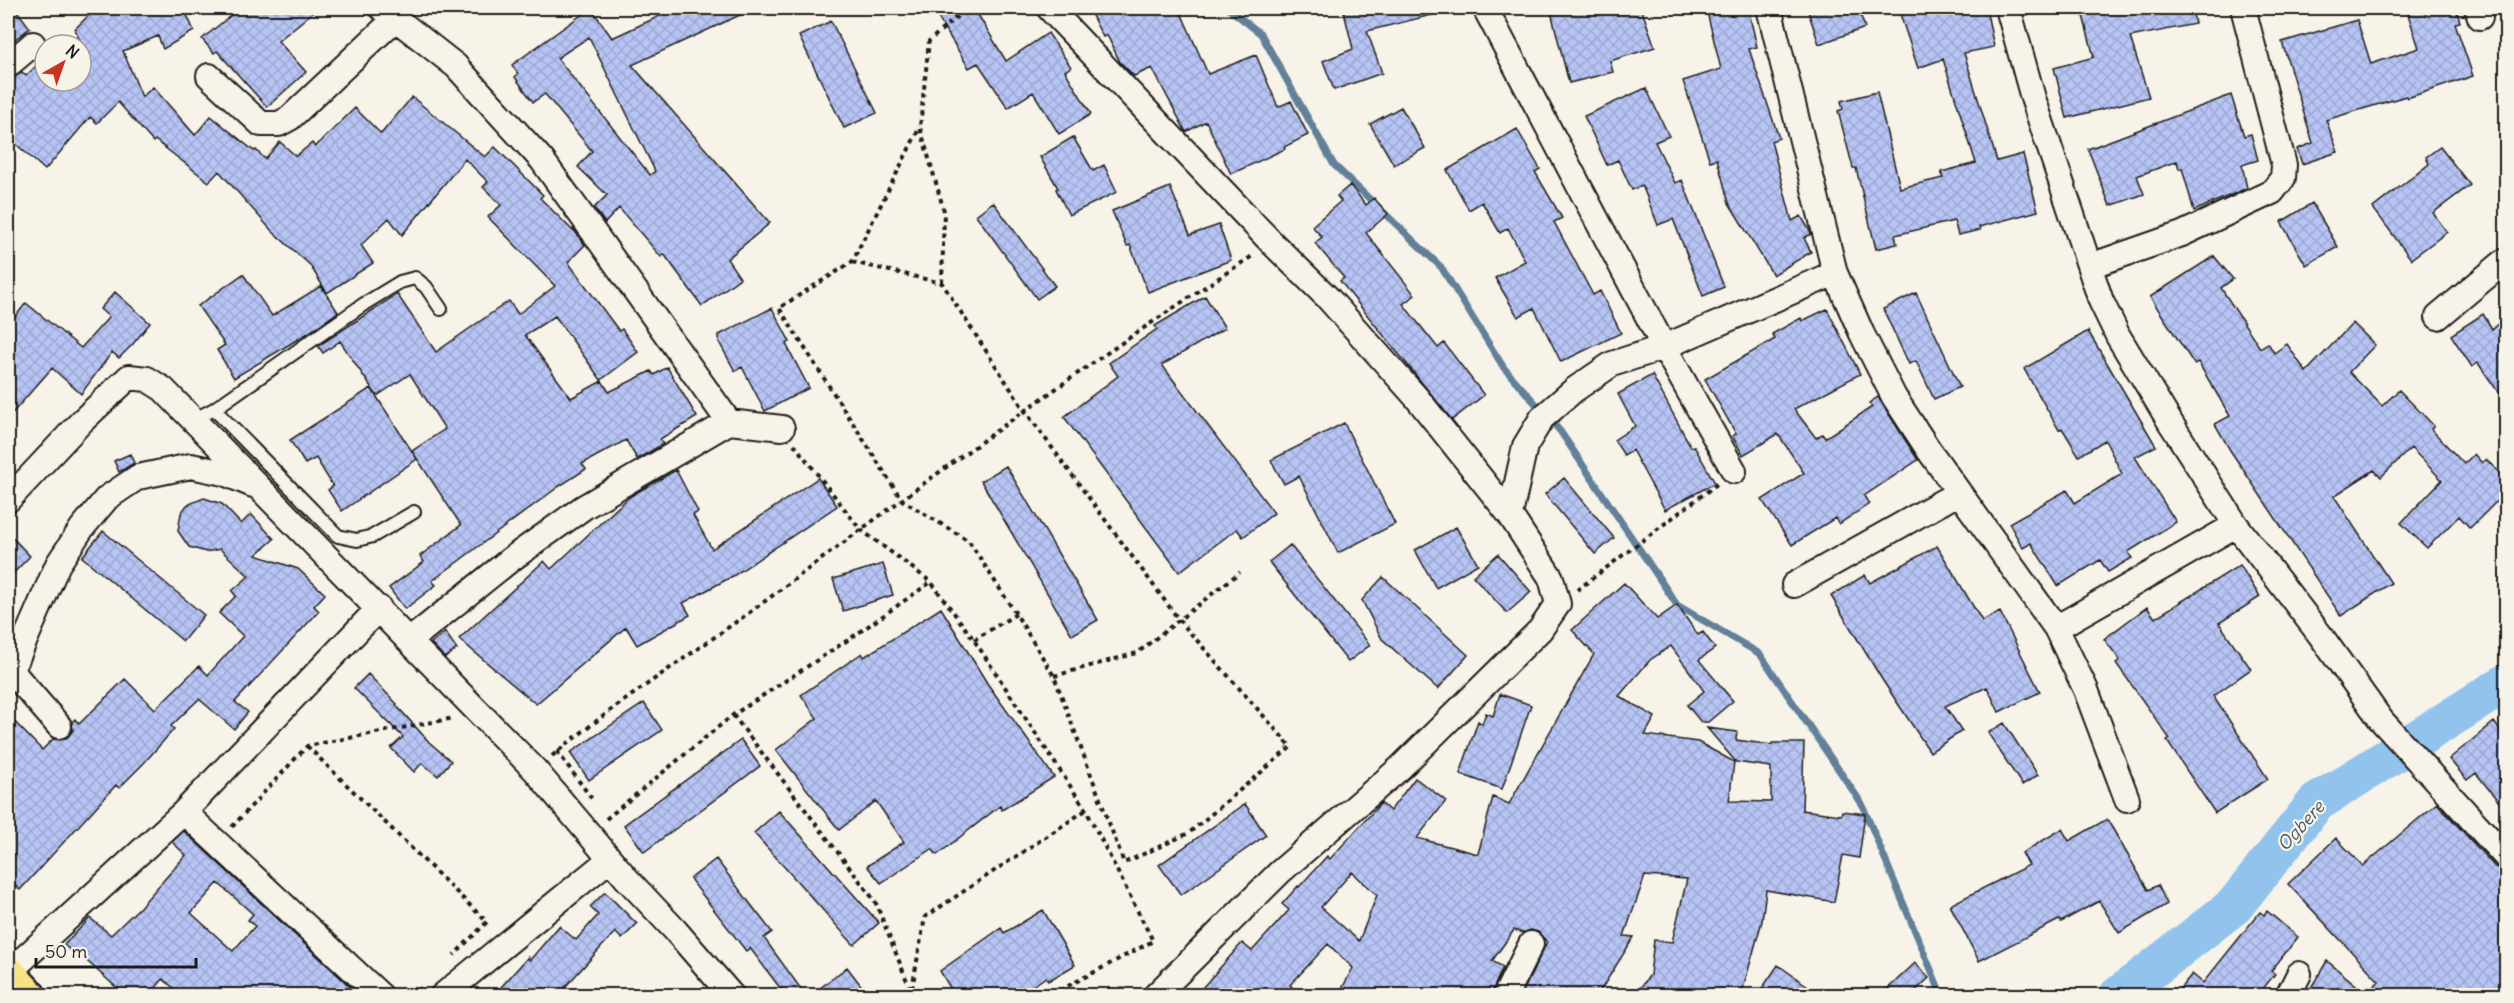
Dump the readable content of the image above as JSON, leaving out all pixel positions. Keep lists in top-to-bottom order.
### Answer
{
  "water": ["Ogbere"],
  "scale_bar": "50 m",
  "north": "top right"
}
